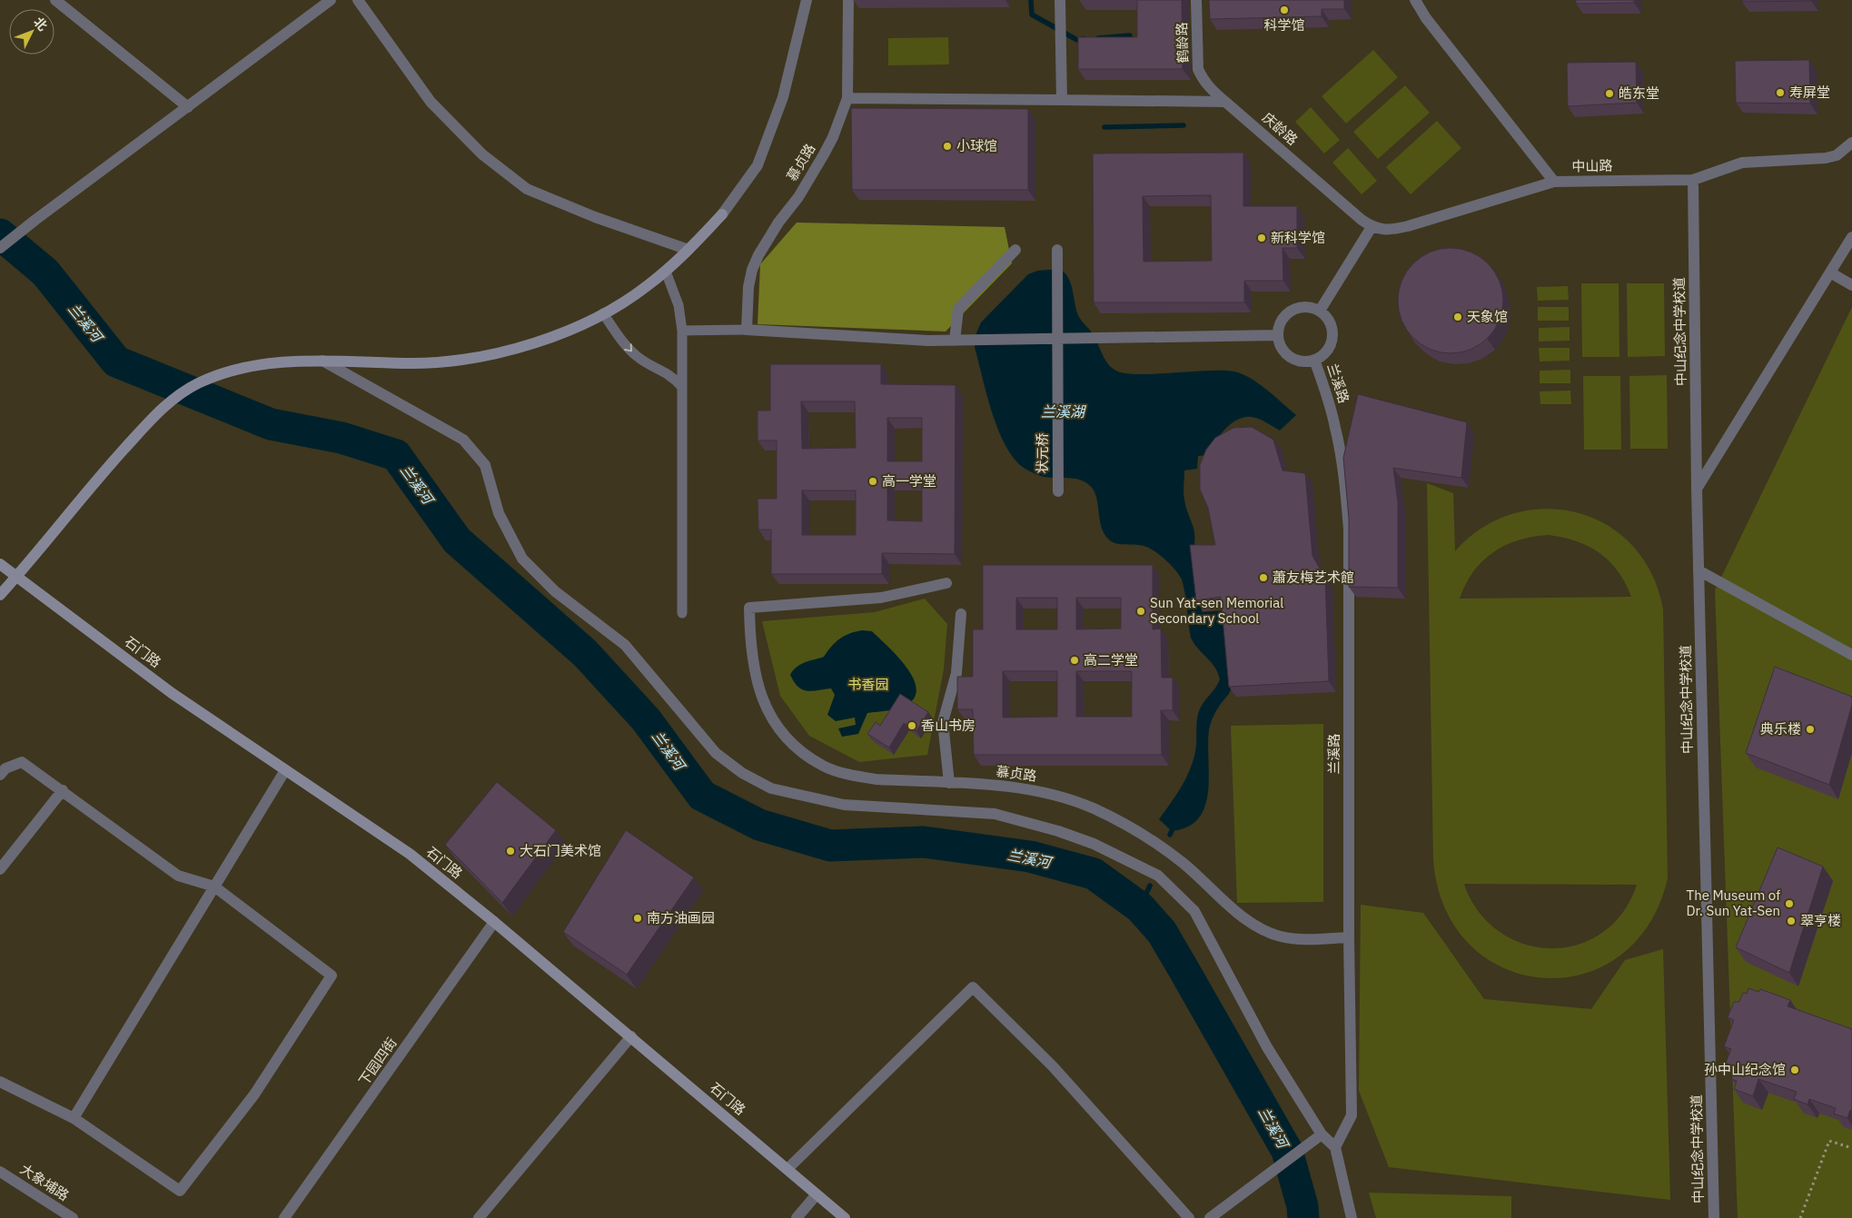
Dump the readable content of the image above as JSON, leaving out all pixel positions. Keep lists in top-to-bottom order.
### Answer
{
  "streets": {
    "street": [
      "鹤龄路",
      "庆龄路",
      "慕贞路",
      "中山路",
      "中山纪念中学校道",
      "兰溪路",
      "状元桥",
      "石门路",
      "下园四街",
      "大象埔路"
    ]
  },
  "crossings": [
    ["鹤龄路", "庆龄路"],
    ["慕贞路", "兰溪路"],
    ["中山路", "中山纪念中学校道"],
    ["石门路", "下园四街"]
  ],
  "water": ["兰溪河", "兰溪湖"],
  "parks": ["书香园"],
  "places": [
    "科学馆",
    "寿屏堂",
    "皓东堂",
    "小球馆",
    "新科学馆",
    "天象馆",
    "高一学堂",
    "蕭友梅艺术館",
    "Sun Yat-sen Memorial Secondary School",
    "高二学堂",
    "香山书房",
    "典乐楼",
    "大石门美术馆",
    "The Museum of Dr. Sun Yat-Sen",
    "南方油画园",
    "翠亨楼",
    "孙中山纪念馆"
  ],
  "north": "top right"
}
